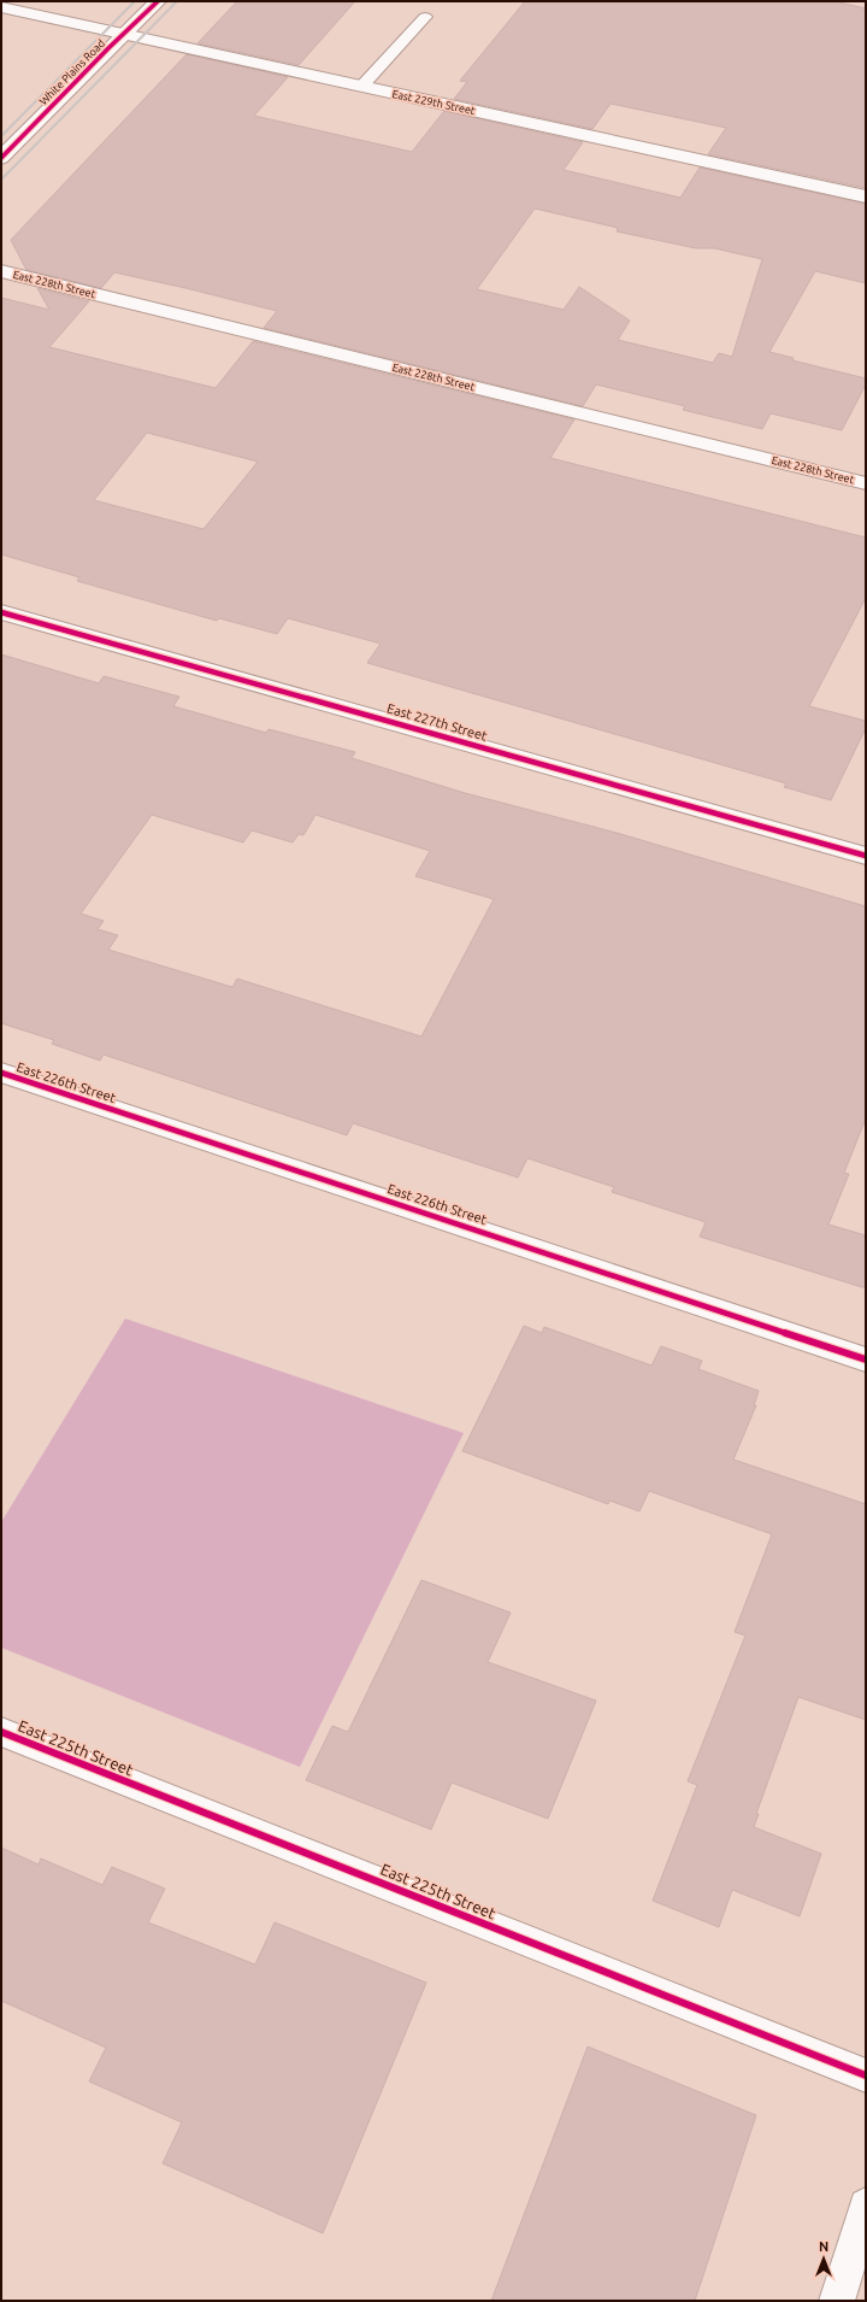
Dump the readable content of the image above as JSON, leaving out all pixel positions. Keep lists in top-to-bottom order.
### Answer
{
  "streets": {
    "street": [
      "White Plains Road",
      "East 229th Street",
      "East 228th Street",
      "East 227th Street",
      "East 226th Street",
      "East 225th Street"
    ]
  },
  "crossings": [
    ["White Plains Road", "East 229th Street"]
  ],
  "north": "top"
}
